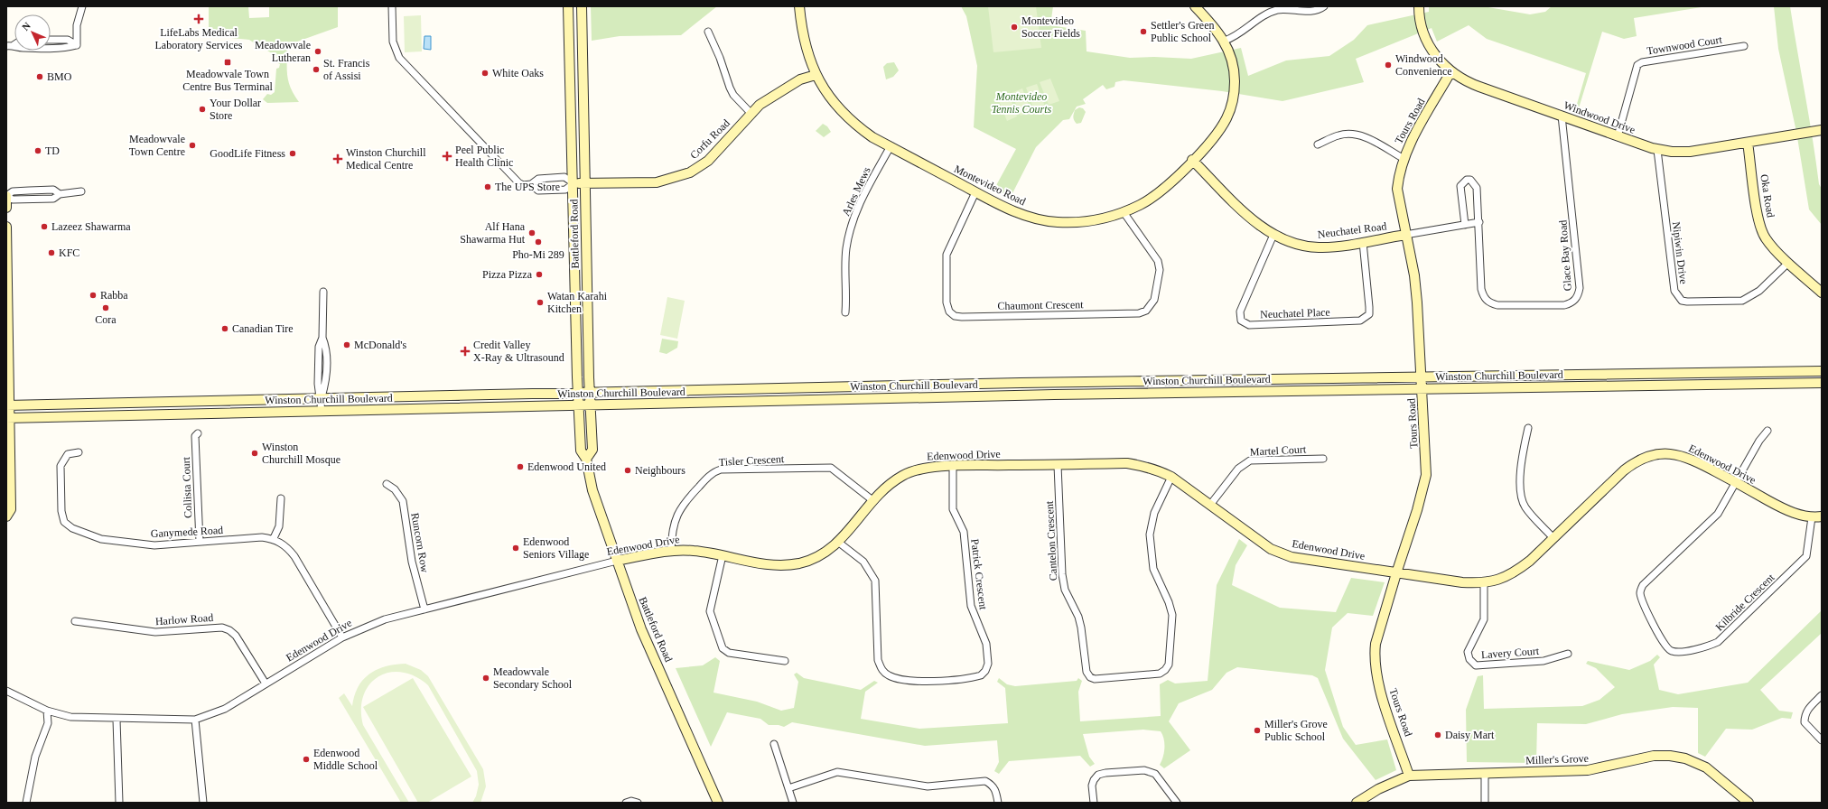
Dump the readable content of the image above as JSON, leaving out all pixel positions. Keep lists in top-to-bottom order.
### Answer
{
  "streets": {
    "street": [
      "Townwood Court",
      "Windwood Drive",
      "Tours Road",
      "Corfu Road",
      "Montevideo Road",
      "Arles Mews",
      "Oka Road",
      "Neuchatel Road",
      "Battleford Road",
      "Nipiwin Drive",
      "Glace Bay Road",
      "Chaumont Crescent",
      "Neuchatel Place",
      "Winston Churchill Boulevard",
      "Martel Court",
      "Edenwood Drive",
      "Tisler Crescent",
      "Collista Court",
      "Ganymede Road",
      "Cantelon Crescent",
      "Runcorn Row",
      "Patrick Crescent",
      "Kilbride Crescent",
      "Harlow Road",
      "Lavery Court",
      "Miller's Grove"
    ]
  },
  "crossings": [
    ["Townwood Court", "Windwood Drive"],
    ["Windwood Drive", "Tours Road"],
    ["Windwood Drive", "Oka Road"],
    ["Windwood Drive", "Nipiwin Drive"],
    ["Windwood Drive", "Glace Bay Road"],
    ["Tours Road", "Neuchatel Road"],
    ["Tours Road", "Winston Churchill Boulevard"],
    ["Tours Road", "Edenwood Drive"],
    ["Tours Road", "Miller's Grove"],
    ["Corfu Road", "Montevideo Road"],
    ["Corfu Road", "Battleford Road"],
    ["Montevideo Road", "Arles Mews"],
    ["Montevideo Road", "Neuchatel Road"],
    ["Montevideo Road", "Chaumont Crescent"],
    ["Oka Road", "Nipiwin Drive"],
    ["Neuchatel Road", "Glace Bay Road"],
    ["Neuchatel Road", "Neuchatel Place"],
    ["Battleford Road", "Winston Churchill Boulevard"],
    ["Battleford Road", "Edenwood Drive"],
    ["Martel Court", "Edenwood Drive"],
    ["Edenwood Drive", "Tisler Crescent"],
    ["Edenwood Drive", "Cantelon Crescent"],
    ["Edenwood Drive", "Runcorn Row"],
    ["Edenwood Drive", "Patrick Crescent"],
    ["Edenwood Drive", "Kilbride Crescent"],
    ["Edenwood Drive", "Harlow Road"],
    ["Edenwood Drive", "Lavery Court"],
    ["Collista Court", "Ganymede Road"]
  ],
  "parks": ["Montevideo Tennis Courts"],
  "places": {
    "health": [
      "LifeLabs Medical Laboratory Services",
      "Peel Public Health Clinic",
      "Winston Churchill Medical Centre",
      "Credit Valley X-Ray & Ultrasound"
    ],
    "other": [
      "Montevideo Soccer Fields",
      "Settler's Green Public School",
      "Meadowvale Lutheran",
      "Windwood Convenience",
      "St. Francis of Assisi",
      "White Oaks",
      "BMO",
      "Your Dollar Store",
      "Meadowvale Town Centre",
      "TD",
      "GoodLife Fitness",
      "The UPS Store",
      "Lazeez Shawarma",
      "Alf Hana Shawarma Hut",
      "Pho-Mi 289",
      "KFC",
      "Pizza Pizza",
      "Rabba",
      "Watan Karahi Kitchen",
      "Cora",
      "Canadian Tire",
      "McDonald's",
      "Winston Churchill Mosque",
      "Edenwood United",
      "Neighbours",
      "Edenwood Seniors Village",
      "Meadowvale Secondary School",
      "Miller's Grove Public School",
      "Daisy Mart",
      "Edenwood Middle School"
    ],
    "transit": ["Meadowvale Town Centre Bus Terminal"]
  },
  "north": "top left"
}
